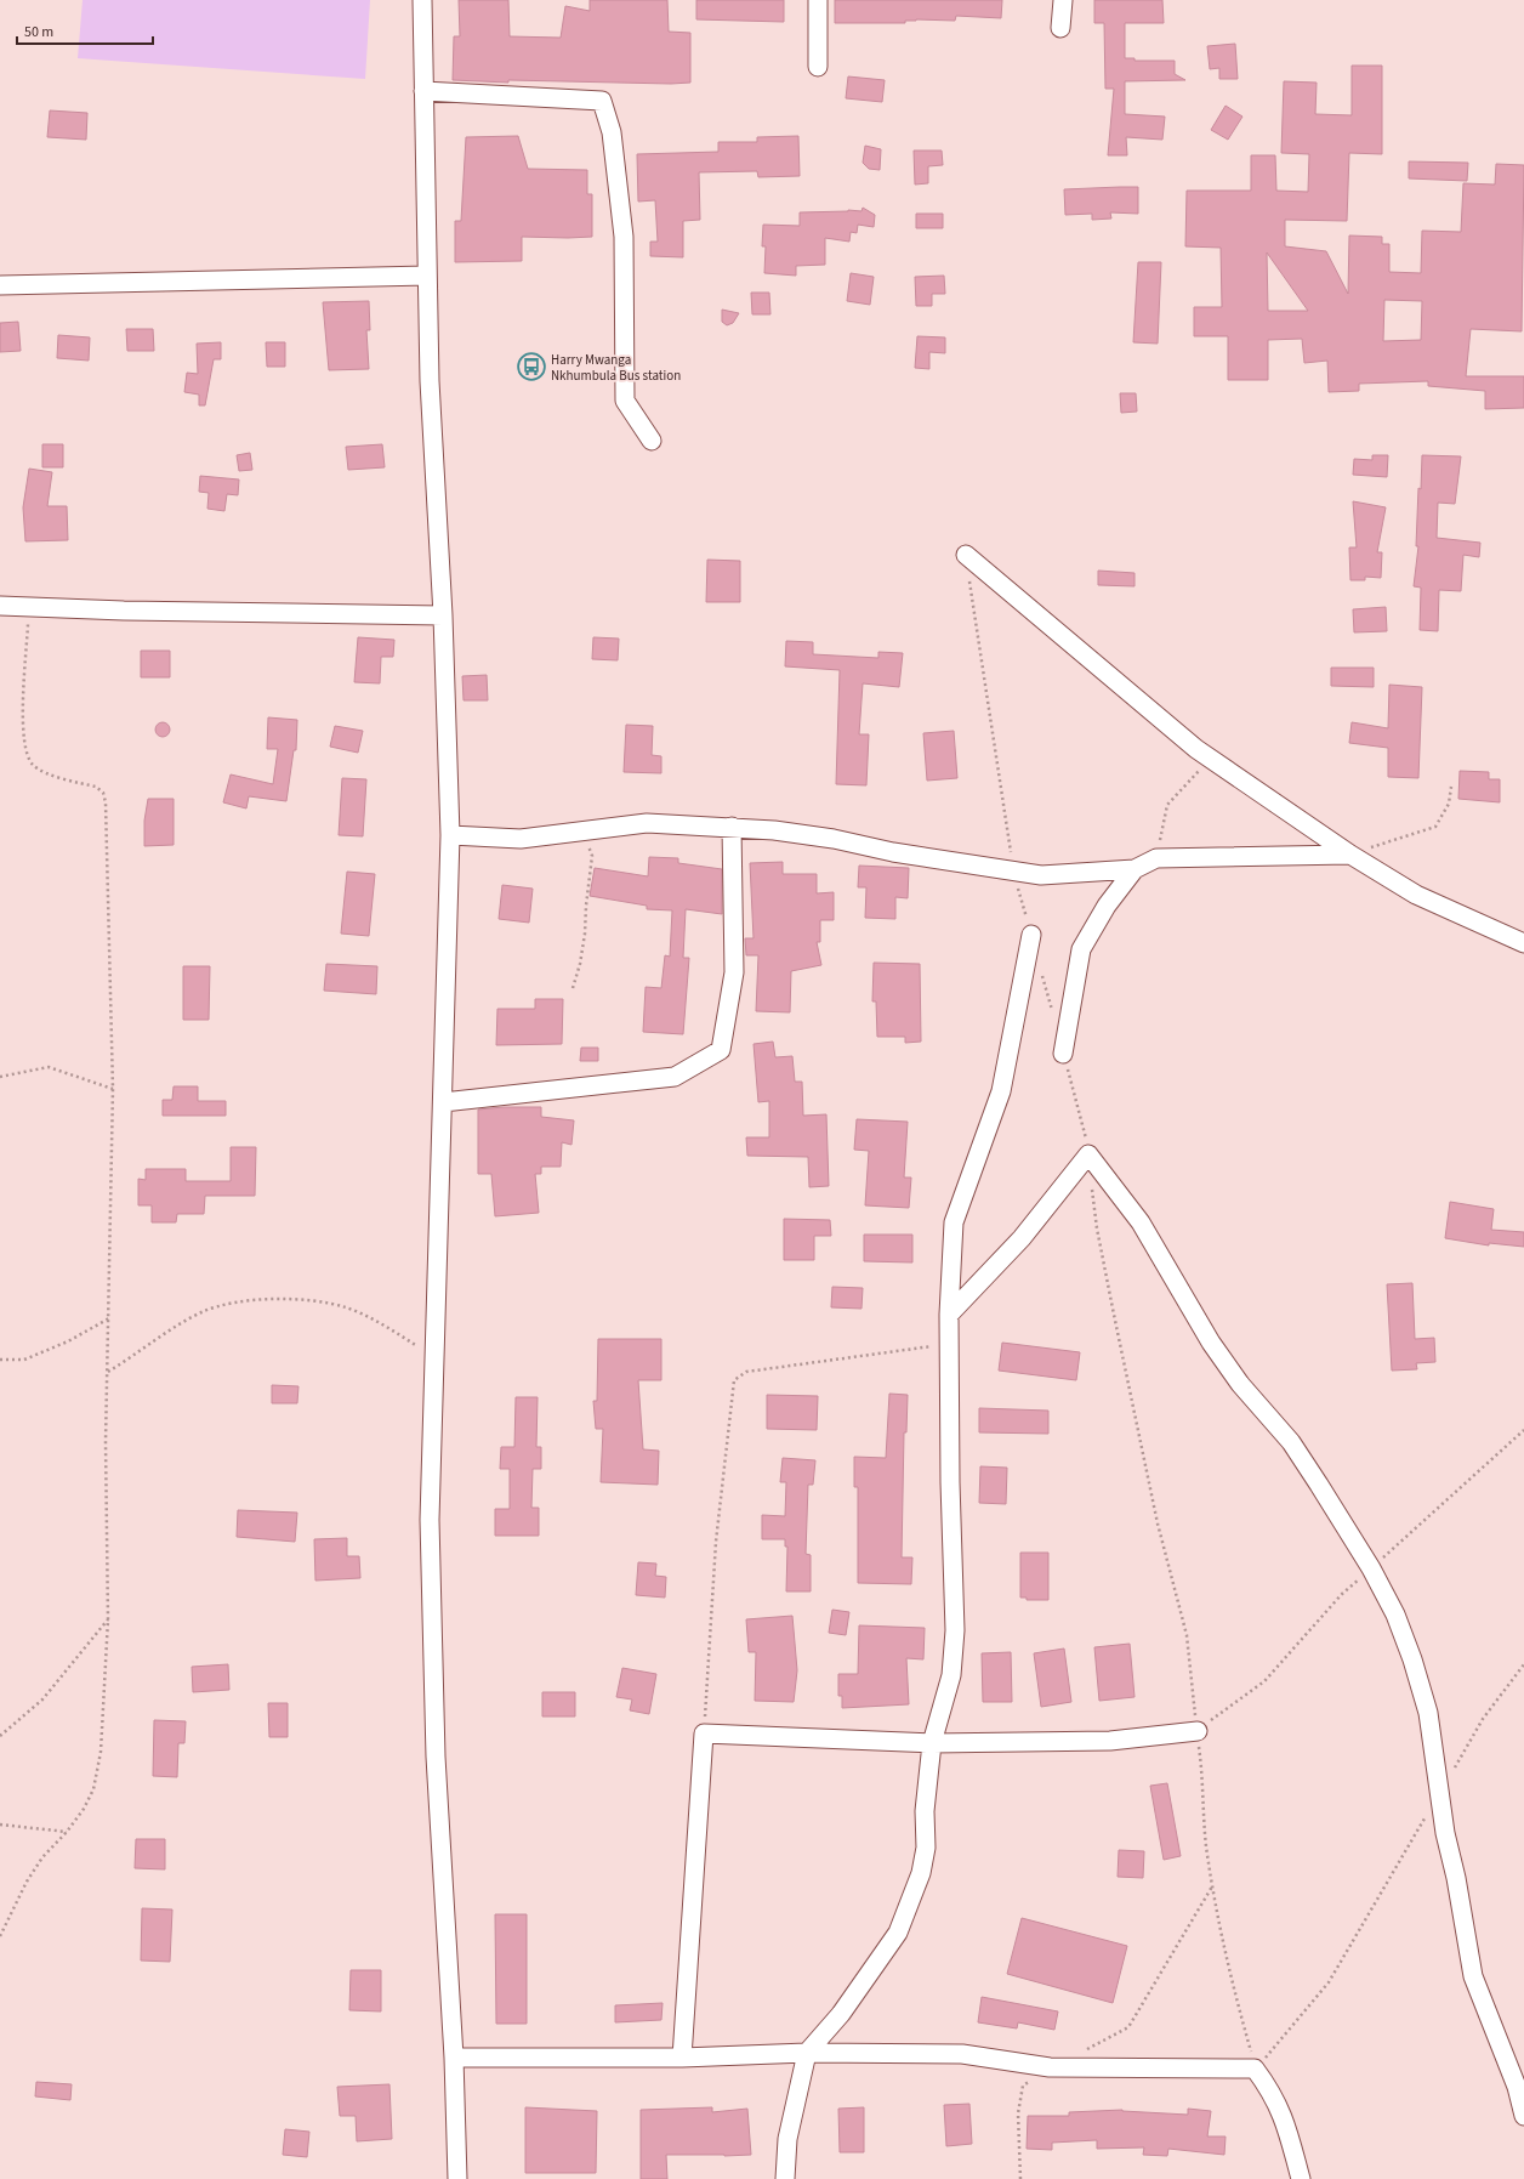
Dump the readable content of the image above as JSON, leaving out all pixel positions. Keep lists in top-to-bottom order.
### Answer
{
  "places": {
    "bus stop": ["Harry Mwanga Nkhumbula Bus station"]
  },
  "scale_bar": "50 m"
}
